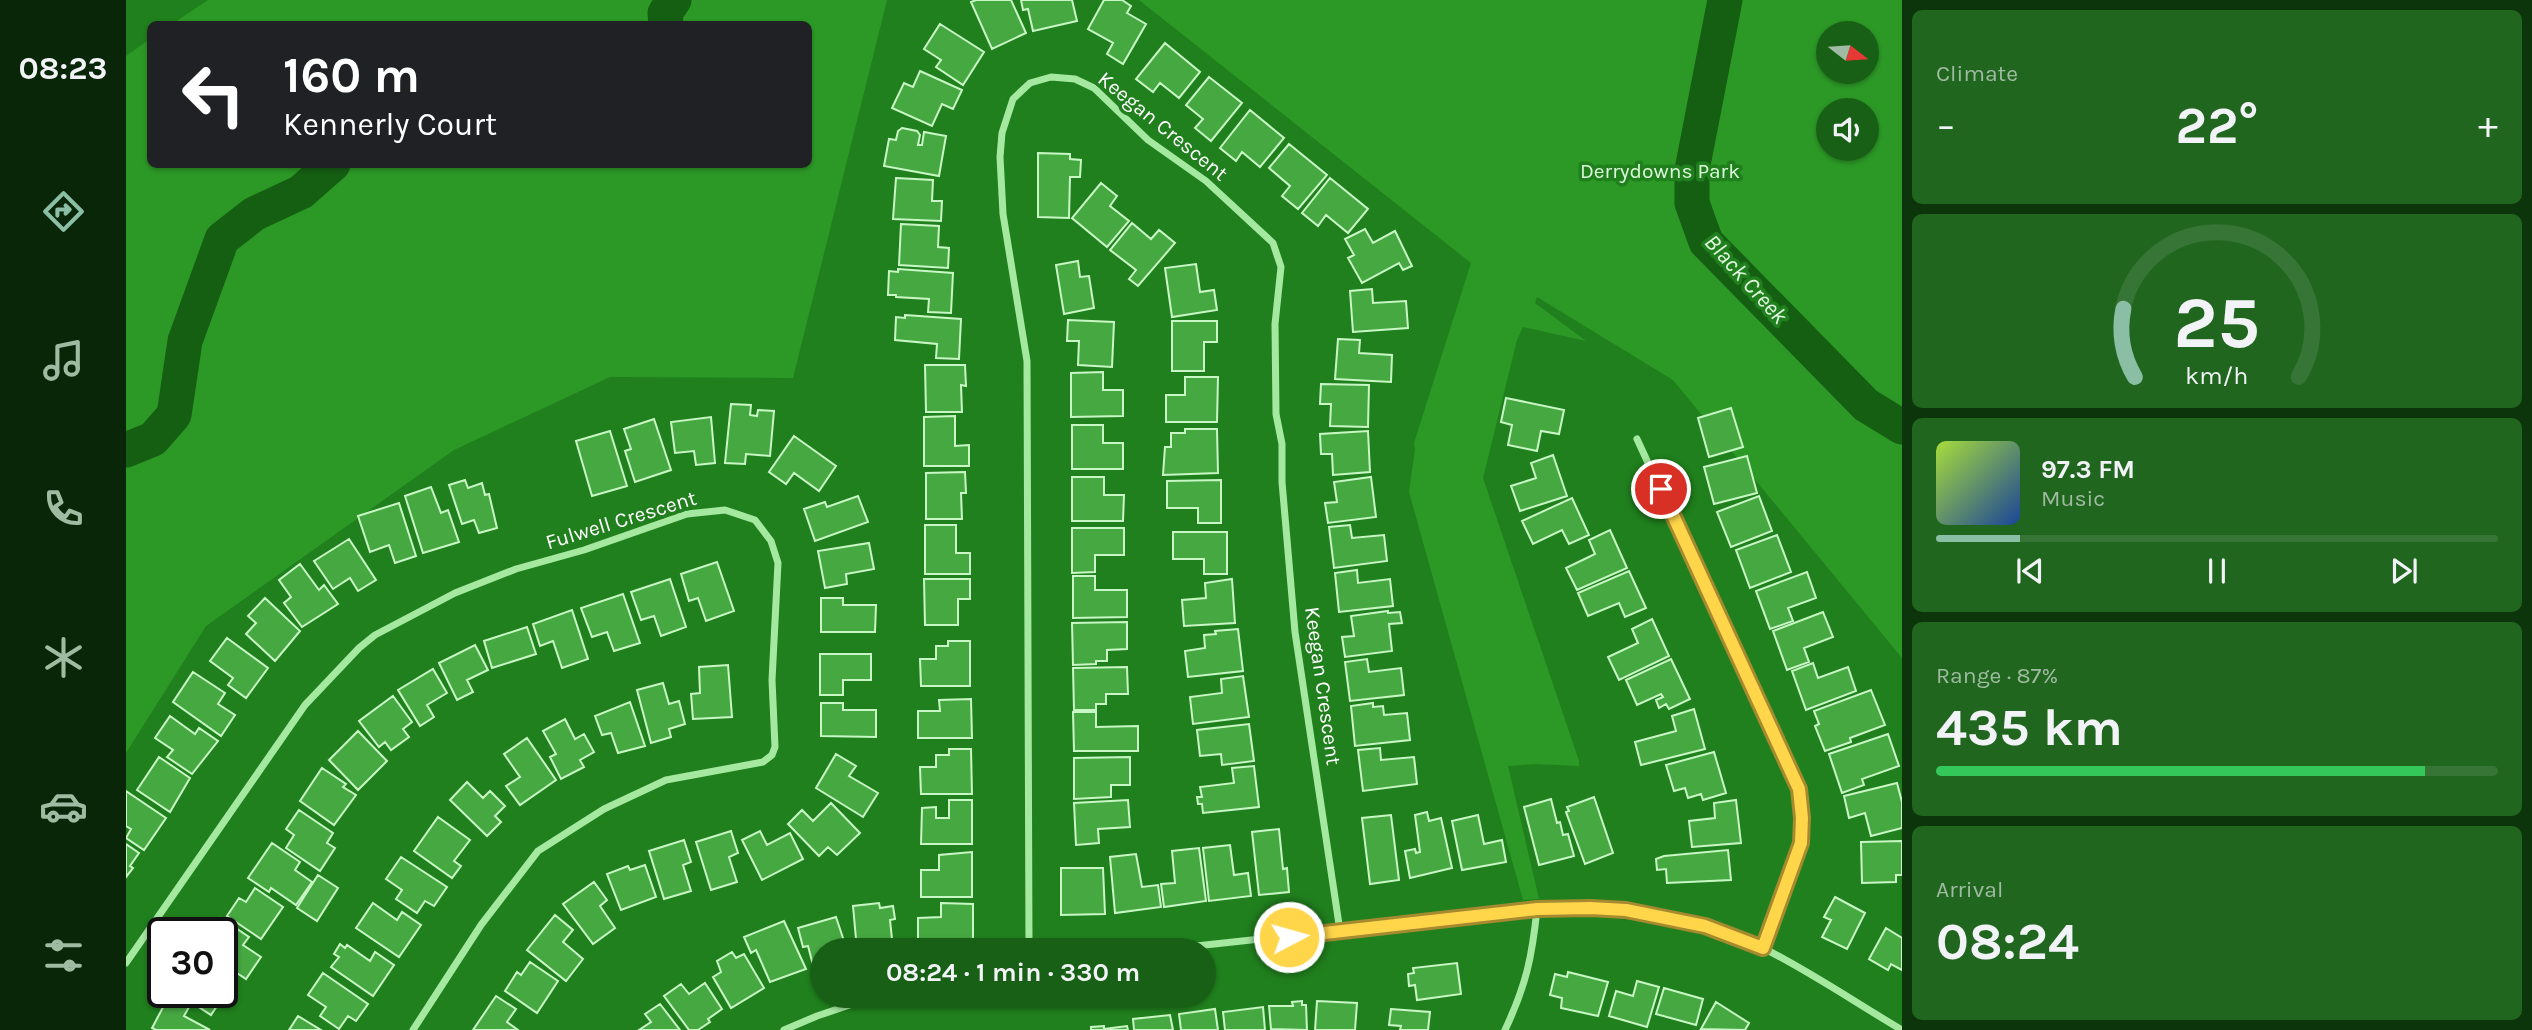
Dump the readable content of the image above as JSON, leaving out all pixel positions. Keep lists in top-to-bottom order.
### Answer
{
  "streets": {
    "street": ["Keegan Crescent", "Fulwell Crescent"]
  },
  "water": ["Black Creek"],
  "parks": ["Derrydowns Park"],
  "north": "right",
  "page": {
    "tabs": "08:23",
    "tile": [
      "Climate",
      ["Range · 87%", "435 km"],
      ["Arrival", "08:24"]
    ],
    "turn": ["160 m", "Kennerly Court"],
    "heat": ["−", "22°", "+"],
    "song": ["97.3 FM", "Music"],
    "limit": "30",
    "trip": "08:24 · 1 min · 330 m",
    "gauge": ["25", "km/h"]
  }
}
